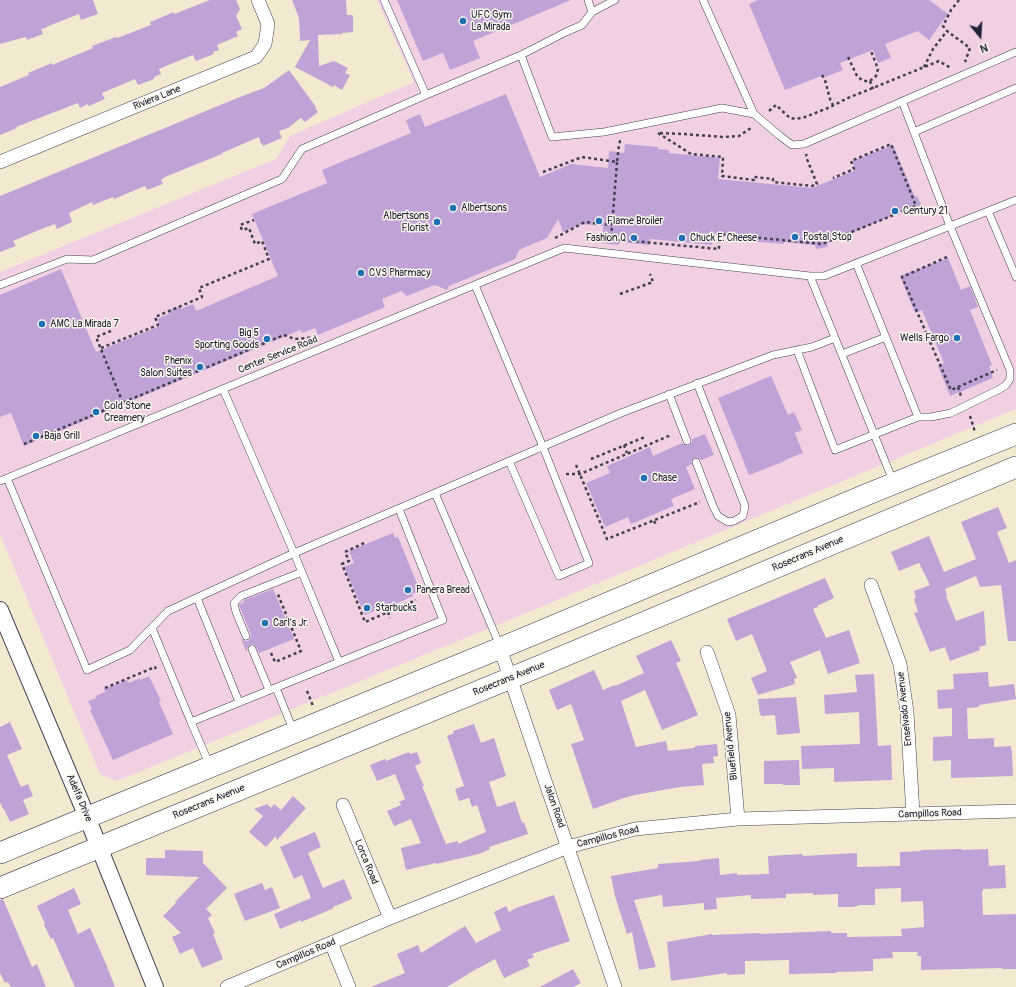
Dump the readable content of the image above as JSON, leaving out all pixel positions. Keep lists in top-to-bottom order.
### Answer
{
  "streets": {
    "main road": ["Rosecrans Avenue"],
    "street": [
      "Riviera Lane",
      "Enselvado Avenue",
      "Bluefield Avenue",
      "Adelfa Drive",
      "Jalon Road",
      "Campillos Road",
      "Lorca Road"
    ],
    "lane": ["Center Service Road"]
  },
  "crossings": [
    ["Rosecrans Avenue", "Adelfa Drive"],
    ["Rosecrans Avenue", "Jalon Road"],
    ["Enselvado Avenue", "Campillos Road"],
    ["Bluefield Avenue", "Campillos Road"],
    ["Jalon Road", "Campillos Road"],
    ["Campillos Road", "Lorca Road"]
  ],
  "places": [
    "UFC Gym La Mirada",
    "Albertsons",
    "Century 21",
    "Flame Broiler",
    "Albertsons Florist",
    "Postal Stop",
    "Fashion Q",
    "Chuck E. Cheese",
    "CVS Pharmacy",
    "AMC La Mirada 7",
    "Wells Fargo",
    "Big 5 Sporting Goods",
    "Phenix Salon Suites",
    "Cold Stone Creamery",
    "Baja Grill",
    "Chase",
    "Panera Bread",
    "Starbucks",
    "Carl's Jr."
  ],
  "north": "bottom"
}
